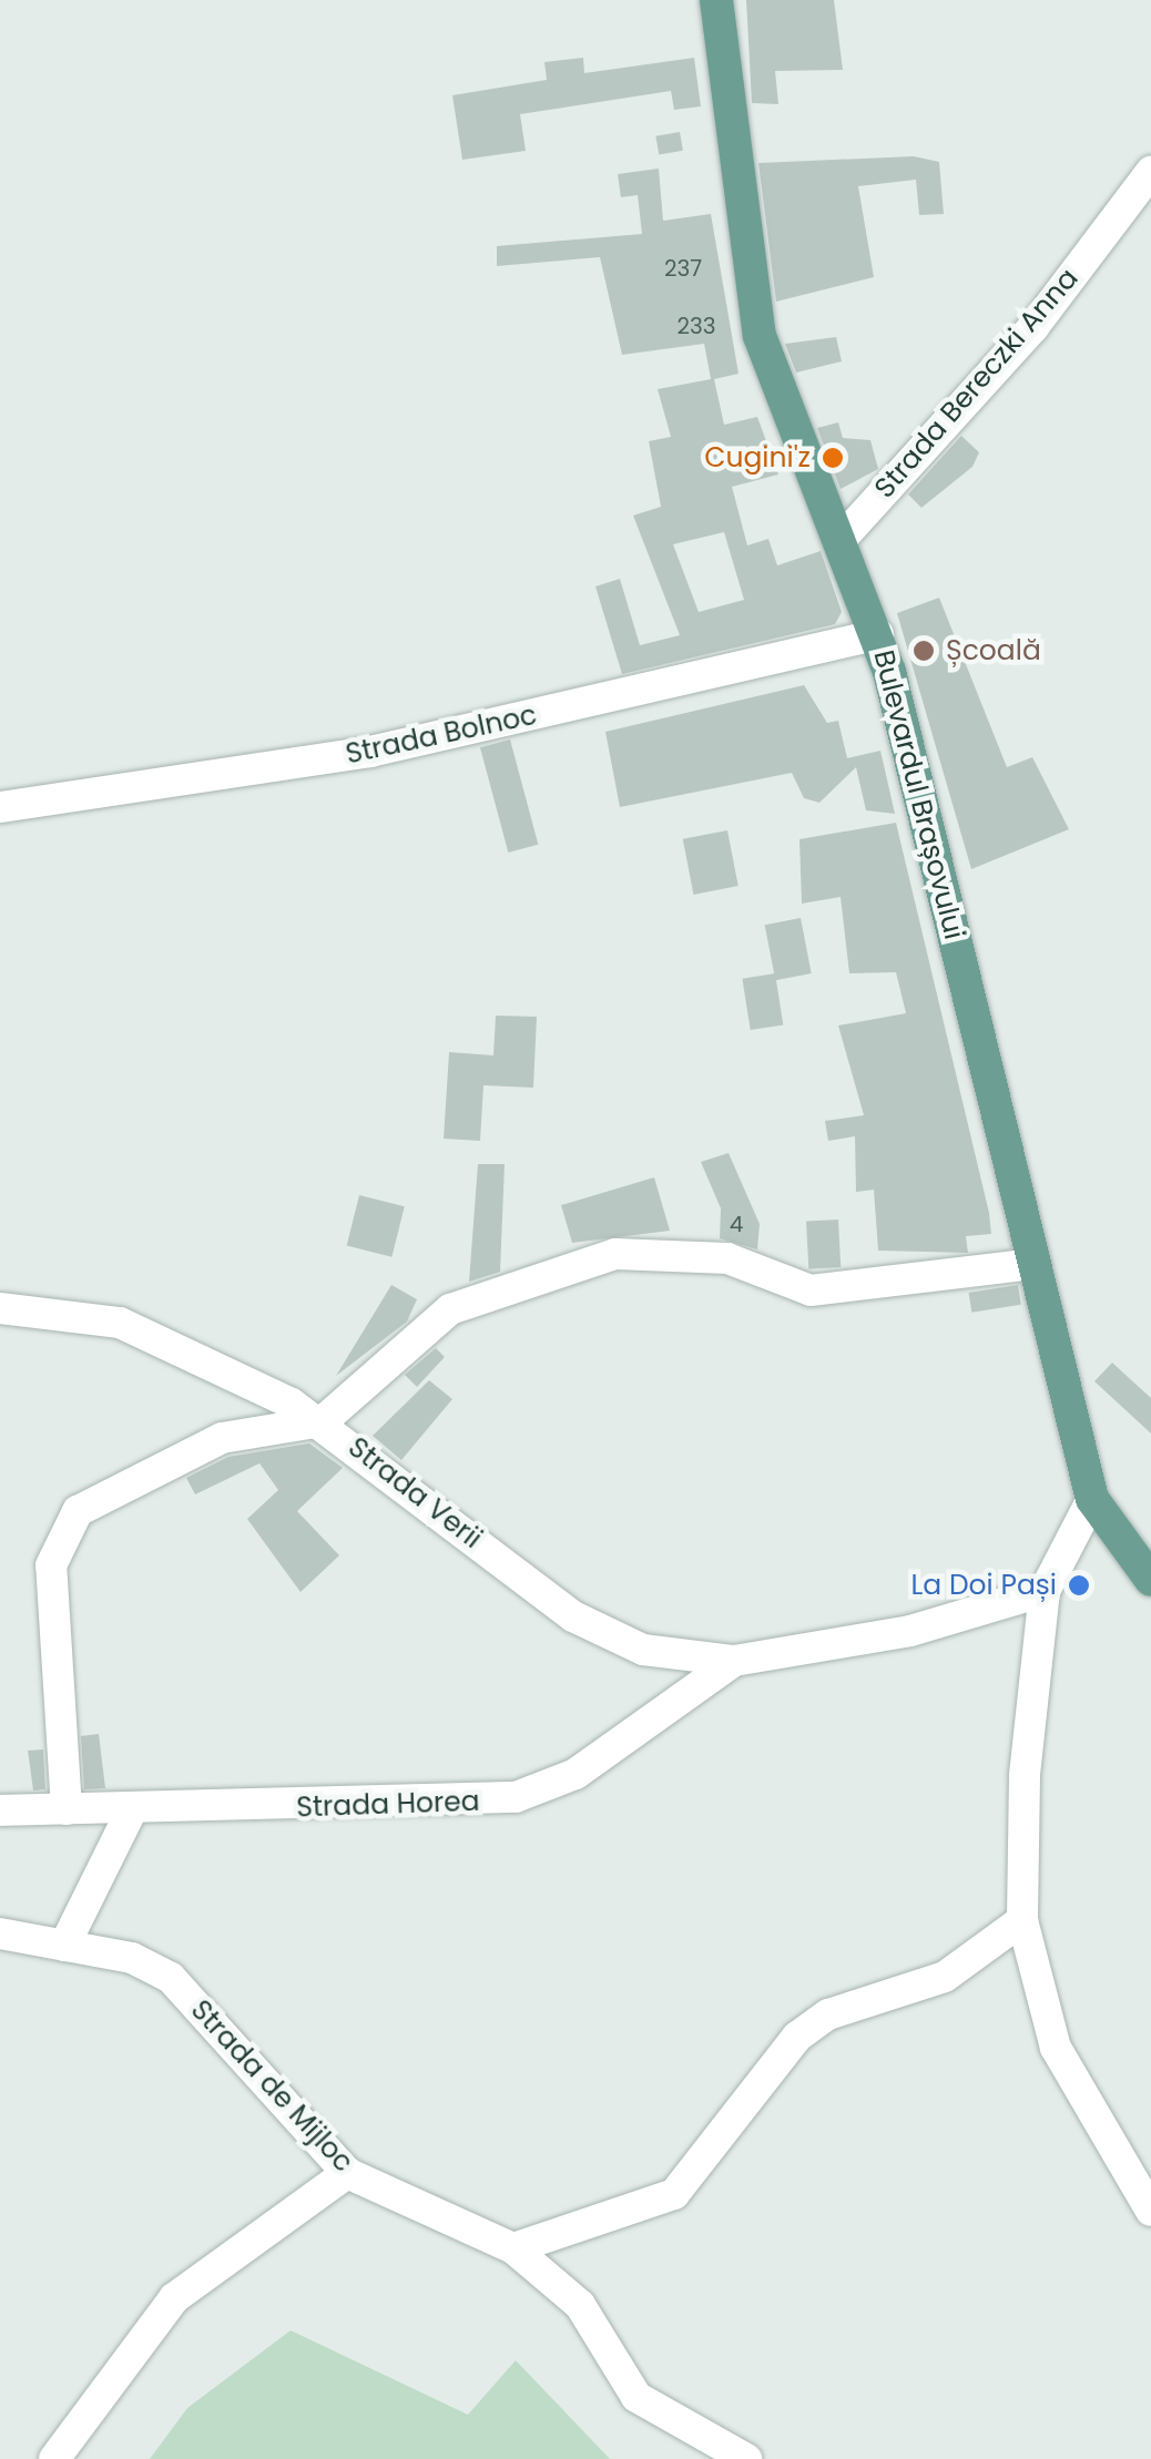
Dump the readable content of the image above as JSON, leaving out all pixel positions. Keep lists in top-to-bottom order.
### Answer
{
  "streets": {
    "main road": ["Bulevardul Brașovului"],
    "street": [
      "Strada Bereczki Anna",
      "Strada Bolnoc",
      "Strada Verii",
      "Strada Horea",
      "Strada de Mijloc"
    ]
  },
  "crossings": [
    ["Strada Bereczki Anna", "Bulevardul Brașovului"],
    ["Strada Bolnoc", "Bulevardul Brașovului"],
    ["Strada Verii", "Strada Horea"]
  ],
  "places": ["Cugini'z", "Școală", "La Doi Pași"],
  "house_numbers": ["237", "233", "4"]
}
